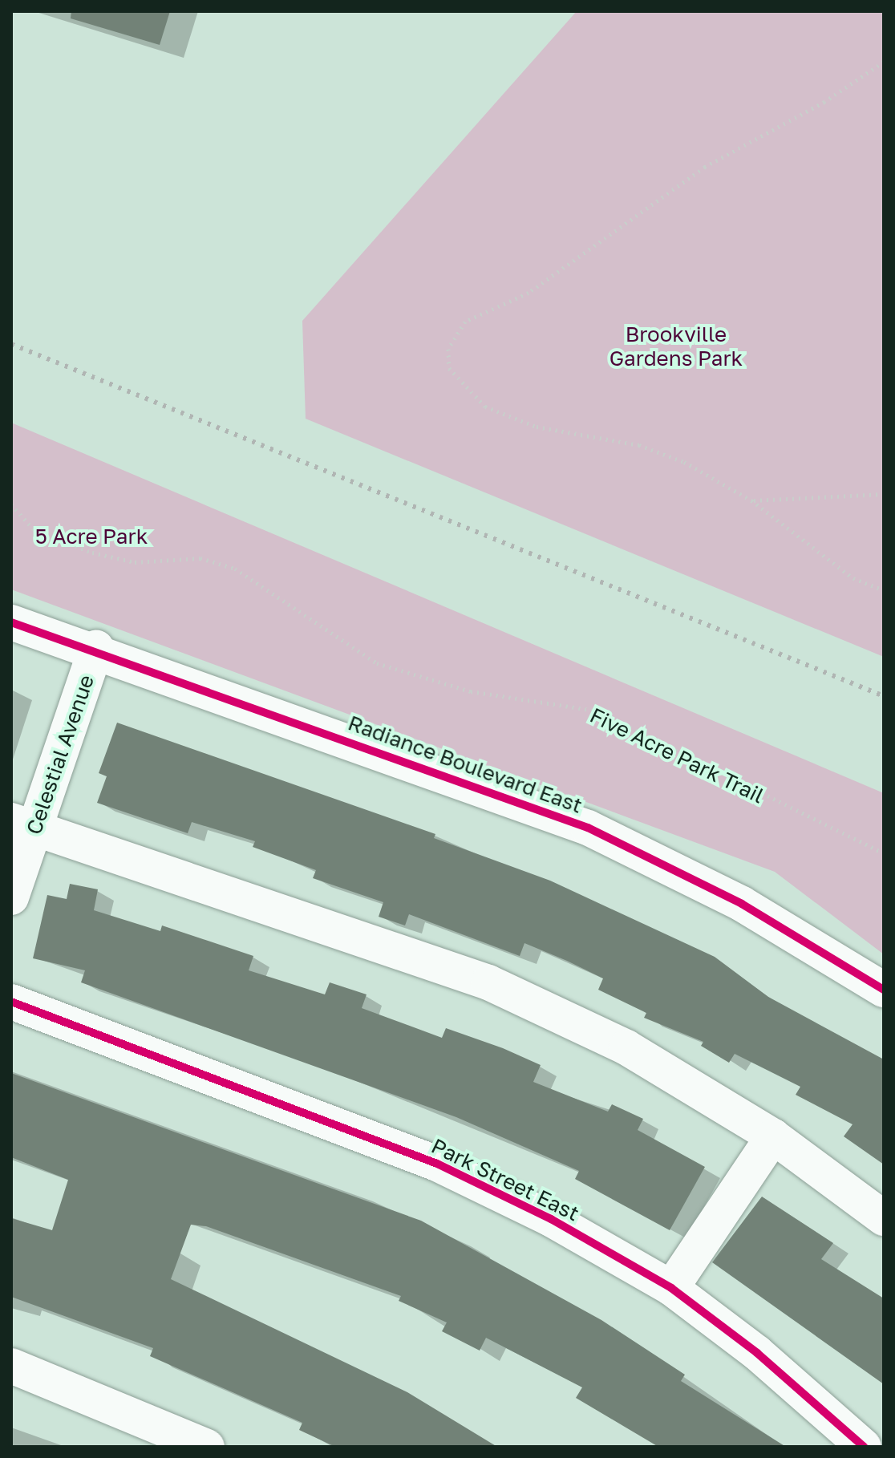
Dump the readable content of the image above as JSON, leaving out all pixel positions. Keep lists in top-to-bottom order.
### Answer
{
  "streets": {
    "street": ["Celestial Avenue", "Radiance Boulevard East", "Park Street East"],
    "path": ["Five Acre Park Trail"]
  },
  "crossings": [
    ["Celestial Avenue", "Radiance Boulevard East"]
  ],
  "parks": ["Brookville Gardens Park", "5 Acre Park"]
}
